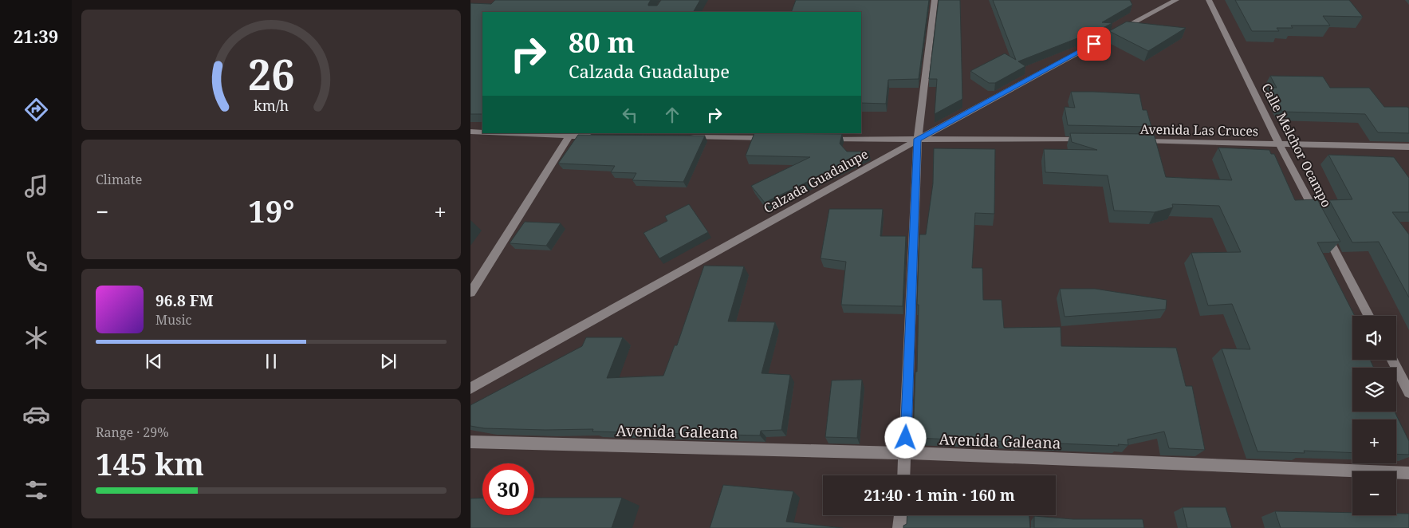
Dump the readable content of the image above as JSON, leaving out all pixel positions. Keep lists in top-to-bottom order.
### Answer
{
  "streets": {
    "street": [
      "Avenida Las Cruces",
      "Calle Melchor Ocampo",
      "Calzada Guadalupe",
      "Avenida Galeana"
    ]
  },
  "crossings": [
    ["Avenida Las Cruces", "Calle Melchor Ocampo"]
  ],
  "page": {
    "tabs": "21:39",
    "turn": ["80 m", "Calzada Guadalupe"],
    "tile": [
      "Climate",
      ["Range · 29%", "145 km"]
    ],
    "heat": ["−", "19°", "+"],
    "song": ["96.8 FM", "Music"],
    "map_buttons": ["+", "−"],
    "limit": "30",
    "trip": "21:40 · 1 min · 160 m",
    "gauge": ["26", "km/h"]
  }
}
